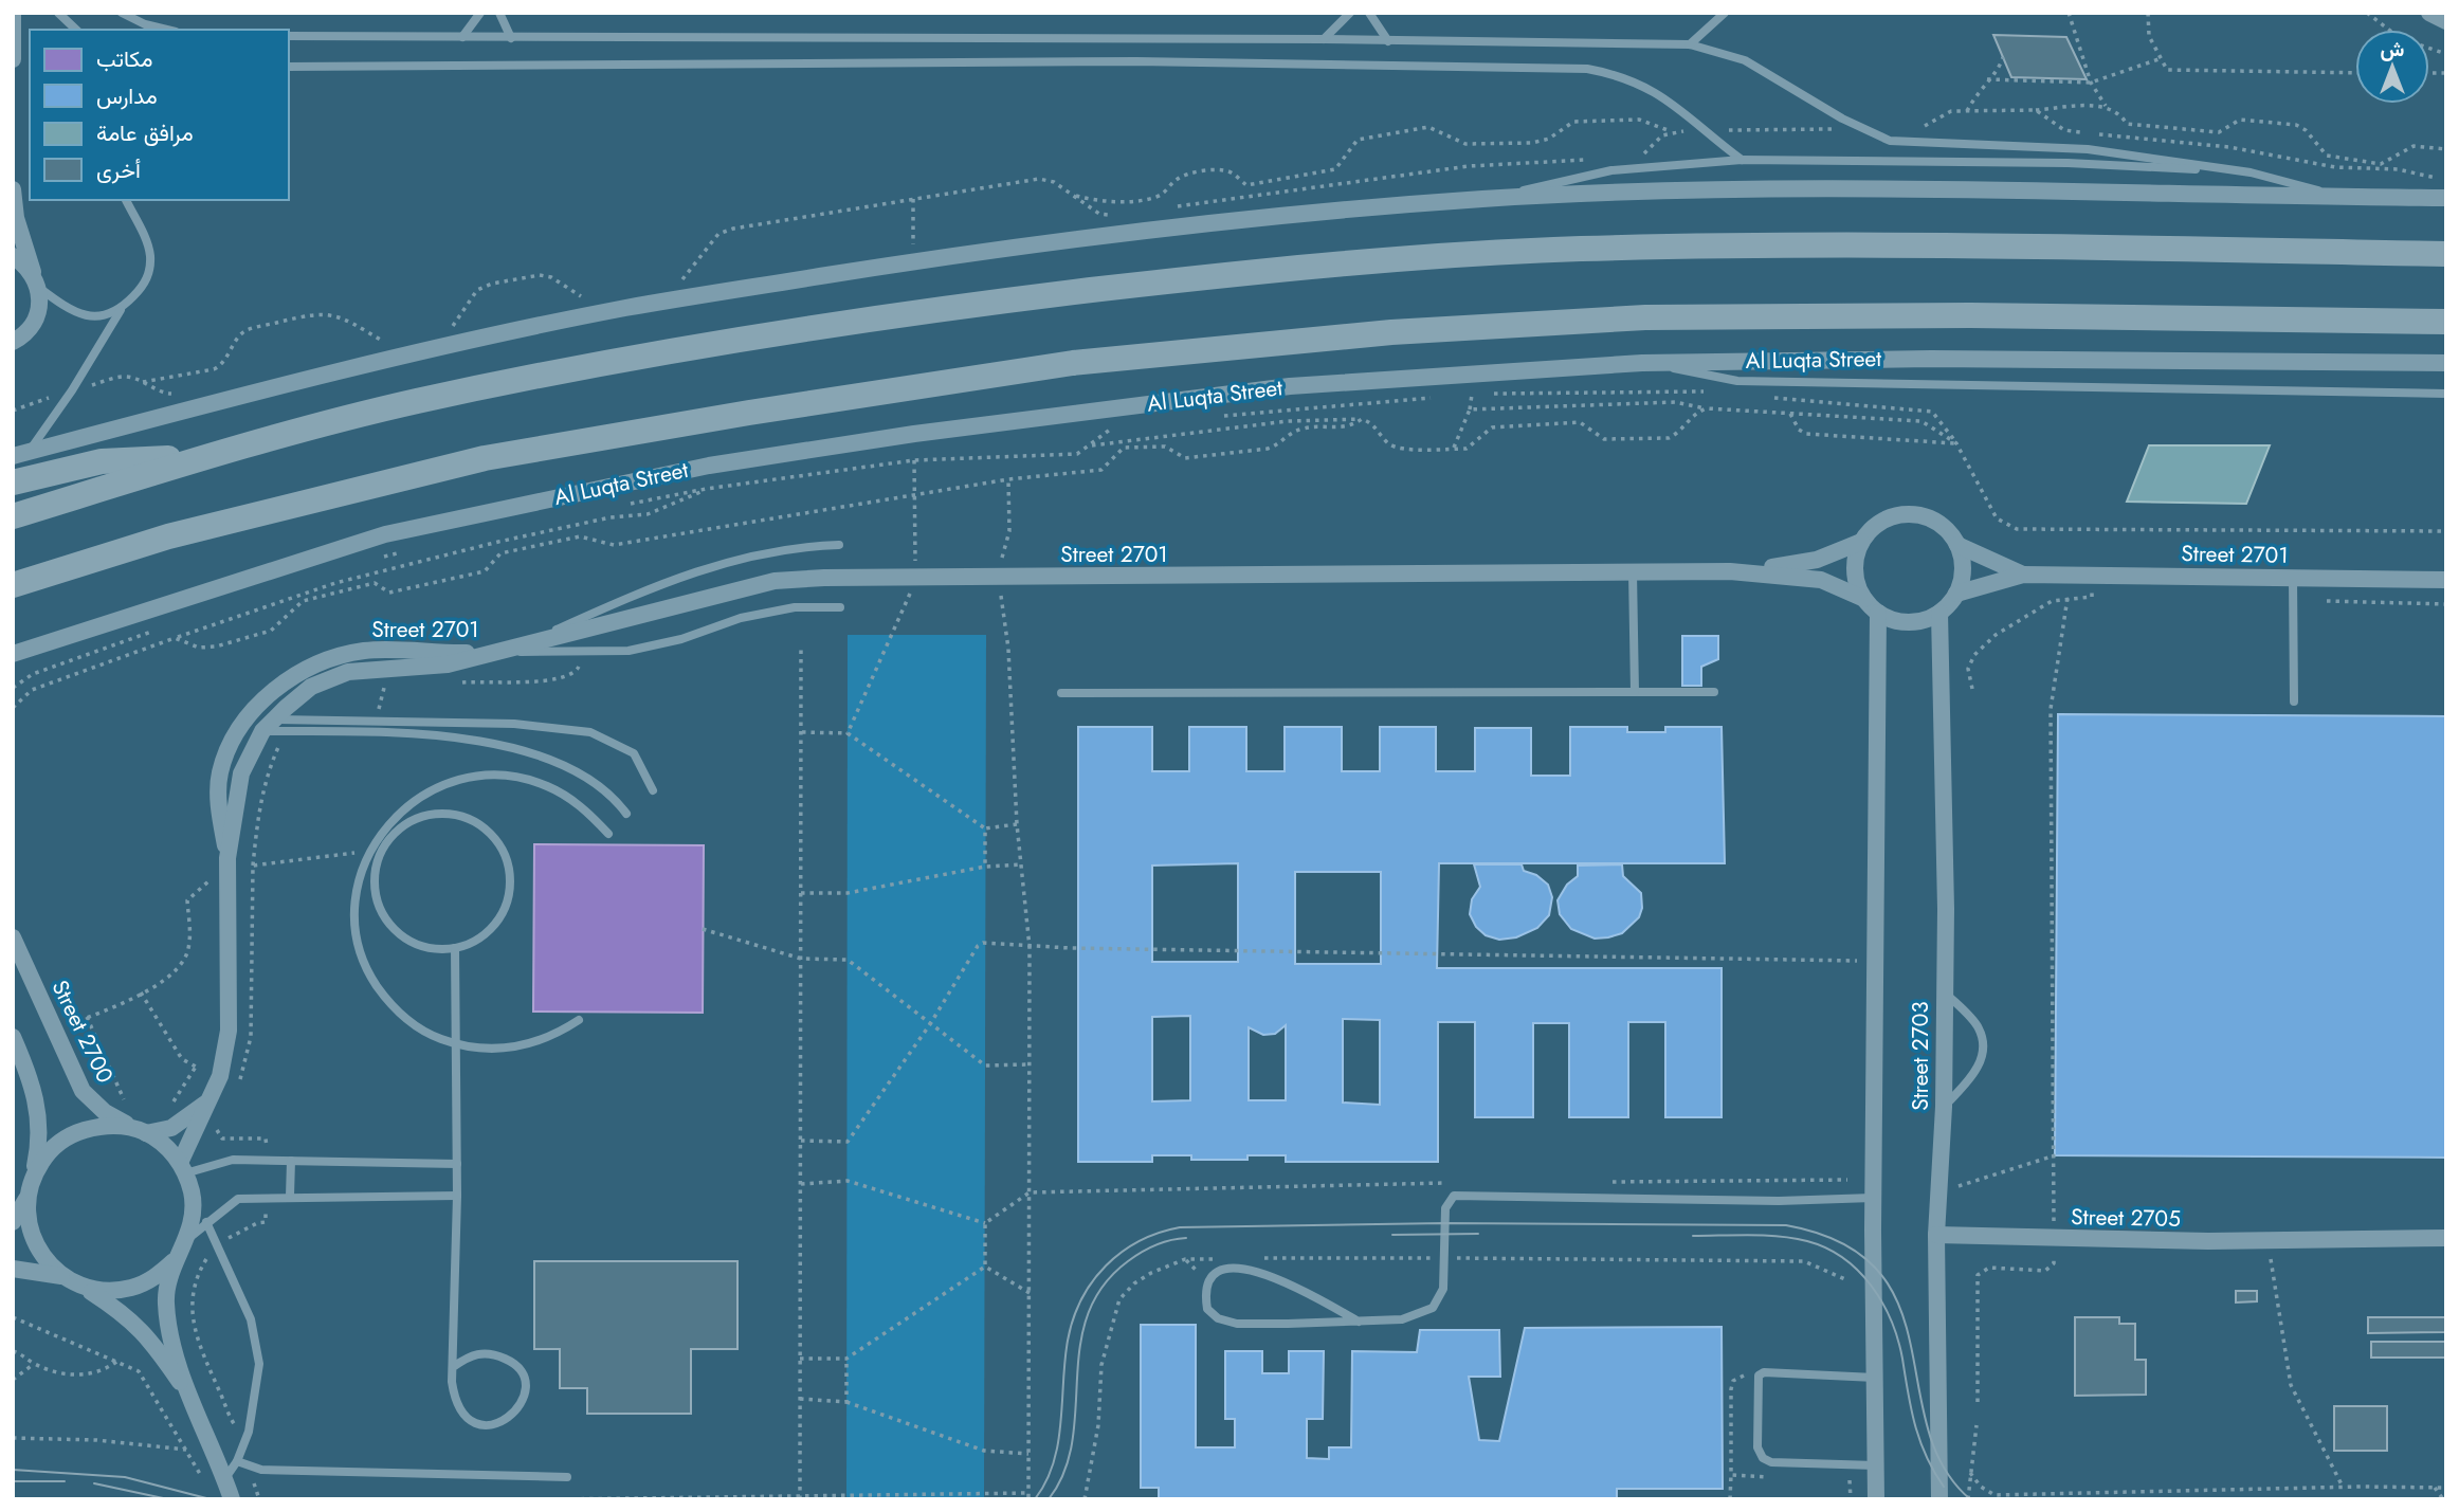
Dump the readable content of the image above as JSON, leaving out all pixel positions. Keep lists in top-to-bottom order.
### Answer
{
  "streets": {
    "main road": ["Al Luqta Street"],
    "street": [
      "Street 2701",
      "Street 2700",
      "Street 2703",
      "Street 2705"
    ]
  },
  "crossings": [
    ["Street 2701", "Street 2700"],
    ["Street 2701", "Street 2703"],
    ["Street 2703", "Street 2705"]
  ],
  "legend": [
    "مكاتب",
    "مدارس",
    "مرافق عامة",
    "أخرى"
  ],
  "north": "top"
}
